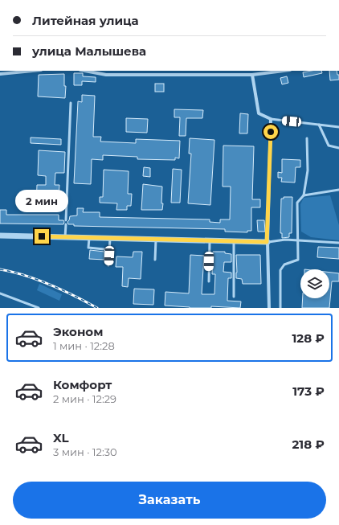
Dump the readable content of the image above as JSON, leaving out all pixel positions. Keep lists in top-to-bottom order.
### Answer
{
  "page": {
    "banner": ["Литейная улица", "улица Малышева"],
    "bubble": "2 мин",
    "list": [
      {
        "name": "Эконом",
        "note": "1 мин · 12:28",
        "value": "128 ₽"
      },
      {
        "name": "Комфорт",
        "note": "2 мин · 12:29",
        "value": "173 ₽"
      },
      {
        "name": "XL",
        "note": "3 мин · 12:30",
        "value": "218 ₽"
      }
    ],
    "buttons": "Заказать"
  }
}
